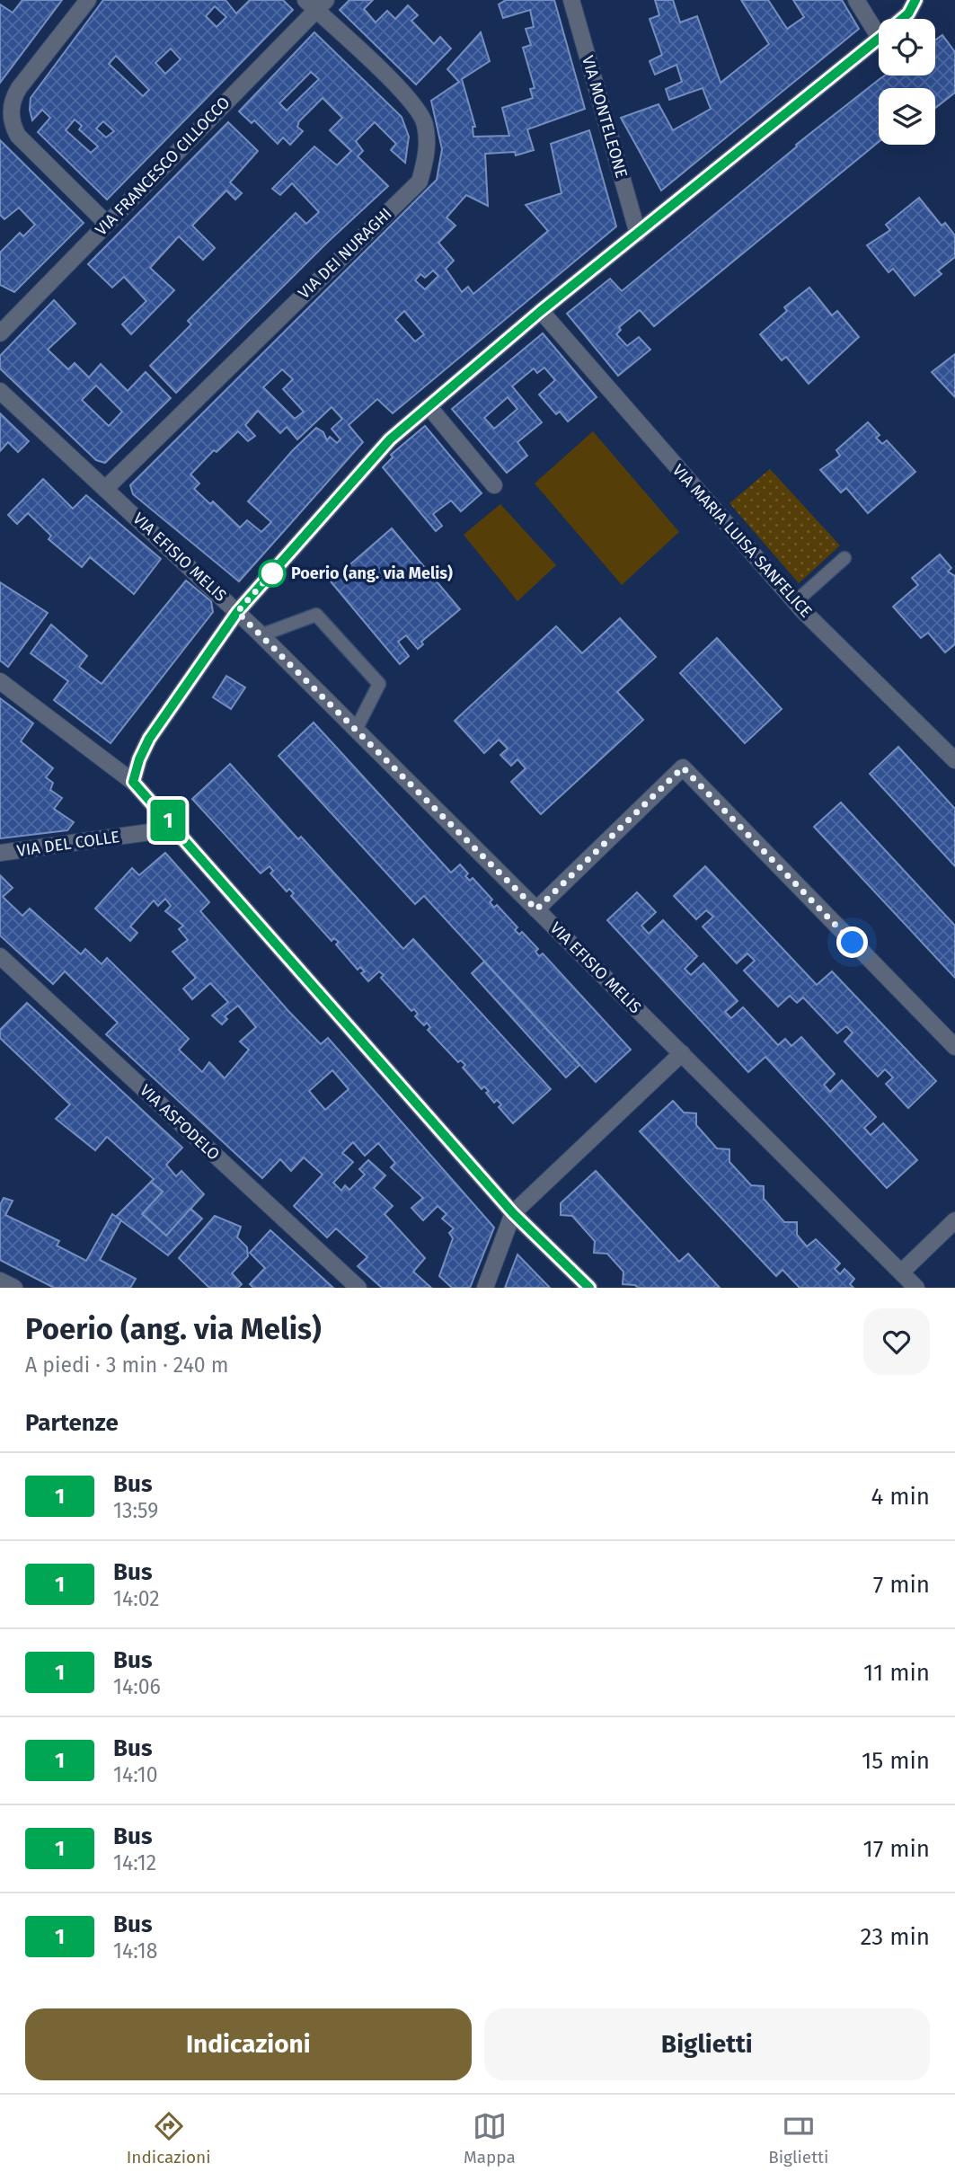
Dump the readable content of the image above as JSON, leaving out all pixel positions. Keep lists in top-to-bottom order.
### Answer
{
  "streets": {
    "street": [
      "VIA MONTELEONE",
      "VIA FRANCESCO CILLOCCO",
      "VIA DEI NURAGHI",
      "VIA MARIA LUISA SANFELICE",
      "VIA EFISIO MELIS",
      "VIA DEL COLLE",
      "VIA ASFODELO"
    ]
  },
  "crossings": [
    ["VIA FRANCESCO CILLOCCO", "VIA DEI NURAGHI"],
    ["VIA DEI NURAGHI", "VIA EFISIO MELIS"]
  ],
  "places": ["Poerio (ang. via Melis)"],
  "lines": ["bus line 1"],
  "page": {
    "on_map": "1",
    "heading": [
      ["Poerio (ang. via Melis)", "A piedi · 3 min · 240 m"],
      "Partenze"
    ],
    "list": [
      {
        "mark": "1",
        "name": "Bus",
        "note": "13:59",
        "value": "4 min"
      },
      {
        "mark": "1",
        "name": "Bus",
        "note": "14:02",
        "value": "7 min"
      },
      {
        "mark": "1",
        "name": "Bus",
        "note": "14:06",
        "value": "11 min"
      },
      {
        "mark": "1",
        "name": "Bus",
        "note": "14:10",
        "value": "15 min"
      },
      {
        "mark": "1",
        "name": "Bus",
        "note": "14:12",
        "value": "17 min"
      },
      {
        "mark": "1",
        "name": "Bus",
        "note": "14:18",
        "value": "23 min"
      }
    ],
    "buttons": ["Indicazioni", "Biglietti"],
    "tabs": ["Indicazioni", "Mappa", "Biglietti"]
  }
}
